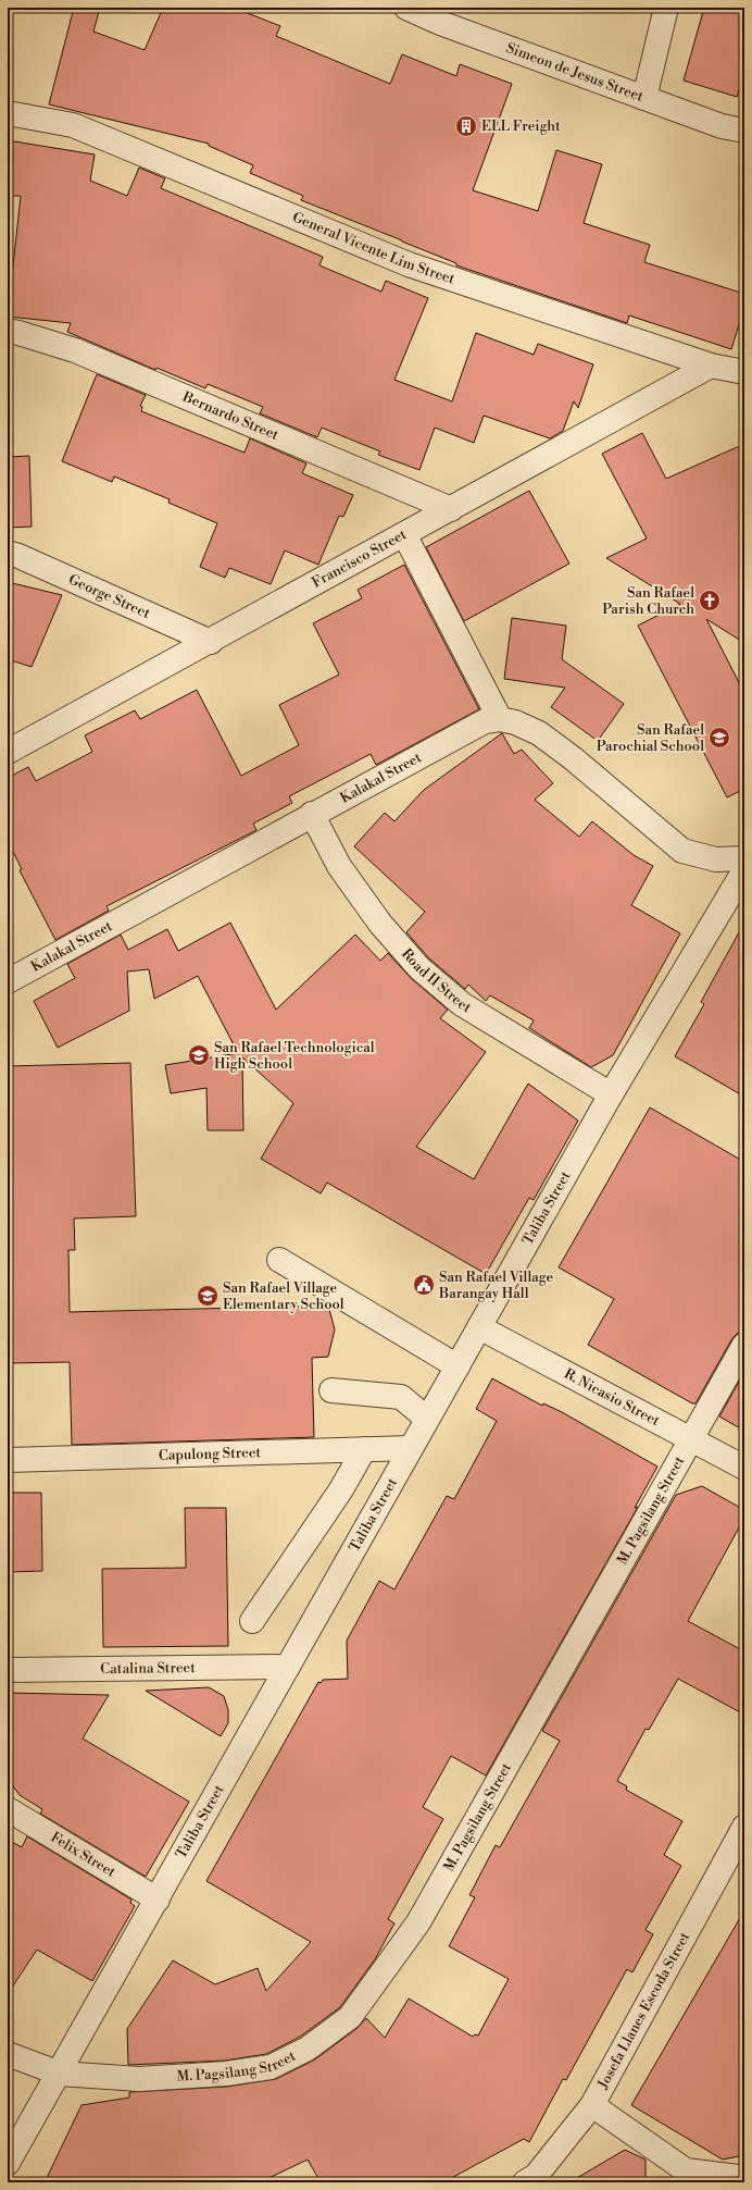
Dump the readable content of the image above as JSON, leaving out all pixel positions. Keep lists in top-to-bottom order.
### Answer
{
  "streets": {
    "street": [
      "Simeon de Jesus Street",
      "General Vicente Lim Street",
      "Bernardo Street",
      "Francisco Street",
      "George Street",
      "Kalakal Street",
      "Road II Street",
      "Taliba Street",
      "R. Nicasio Street",
      "Capulong Street",
      "M. Pagsilang Street",
      "Catalina Street",
      "Felix Street",
      "Josefa Llanes Escoda Street"
    ]
  },
  "crossings": [
    ["General Vicente Lim Street", "Francisco Street"],
    ["Bernardo Street", "Francisco Street"],
    ["Francisco Street", "George Street"],
    ["Kalakal Street", "Road II Street"],
    ["Road II Street", "Taliba Street"],
    ["Taliba Street", "R. Nicasio Street"],
    ["Taliba Street", "Capulong Street"],
    ["Taliba Street", "M. Pagsilang Street"],
    ["Taliba Street", "Catalina Street"],
    ["Taliba Street", "Felix Street"],
    ["R. Nicasio Street", "M. Pagsilang Street"]
  ],
  "places": {
    "building": ["ELL Freight"],
    "church": ["San Rafael Parish Church"],
    "school or university": ["San Rafael Parochial School", "San Rafael Technological High School", "San Rafael Village Elementary School"],
    "public building": ["San Rafael Village Barangay Hall"]
  }
}
